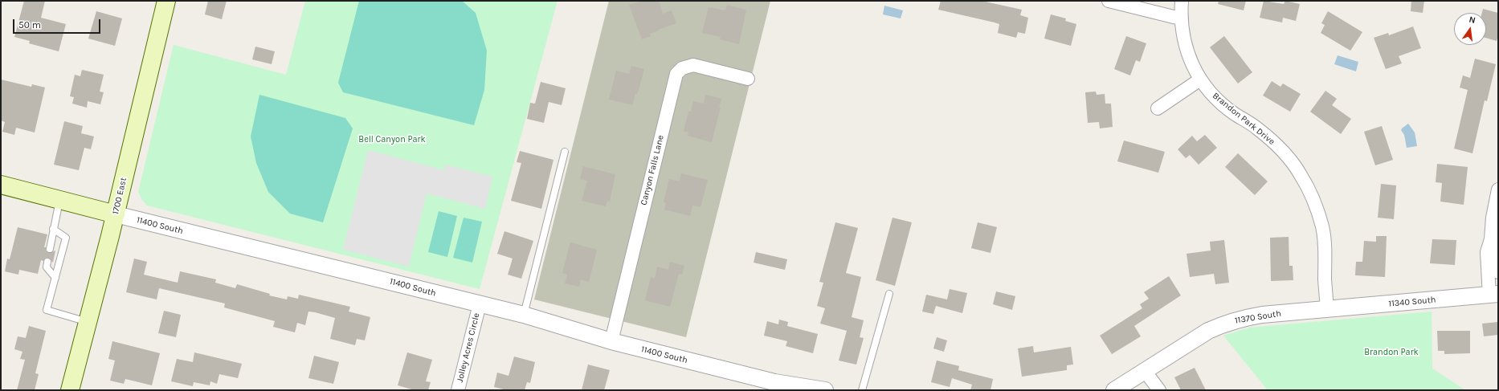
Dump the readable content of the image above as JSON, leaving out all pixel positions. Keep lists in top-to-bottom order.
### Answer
{
  "streets": {
    "main road": ["1700 East", "11400 South"],
    "street": [
      "Brandon Park Drive",
      "Canyon Falls Lane",
      "11340 South",
      "11370 South",
      "Jolley Acres Circle"
    ]
  },
  "crossings": [
    ["Brandon Park Drive", "11340 South"],
    ["Brandon Park Drive", "11370 South"],
    ["Canyon Falls Lane", "11400 South"],
    ["1700 East", "11400 South"],
    ["11400 South", "Jolley Acres Circle"],
    ["11340 South", "11370 South"]
  ],
  "parks": ["Bell Canyon Park", "Brandon Park"],
  "scale_bar": "50 m",
  "north": "top"
}
